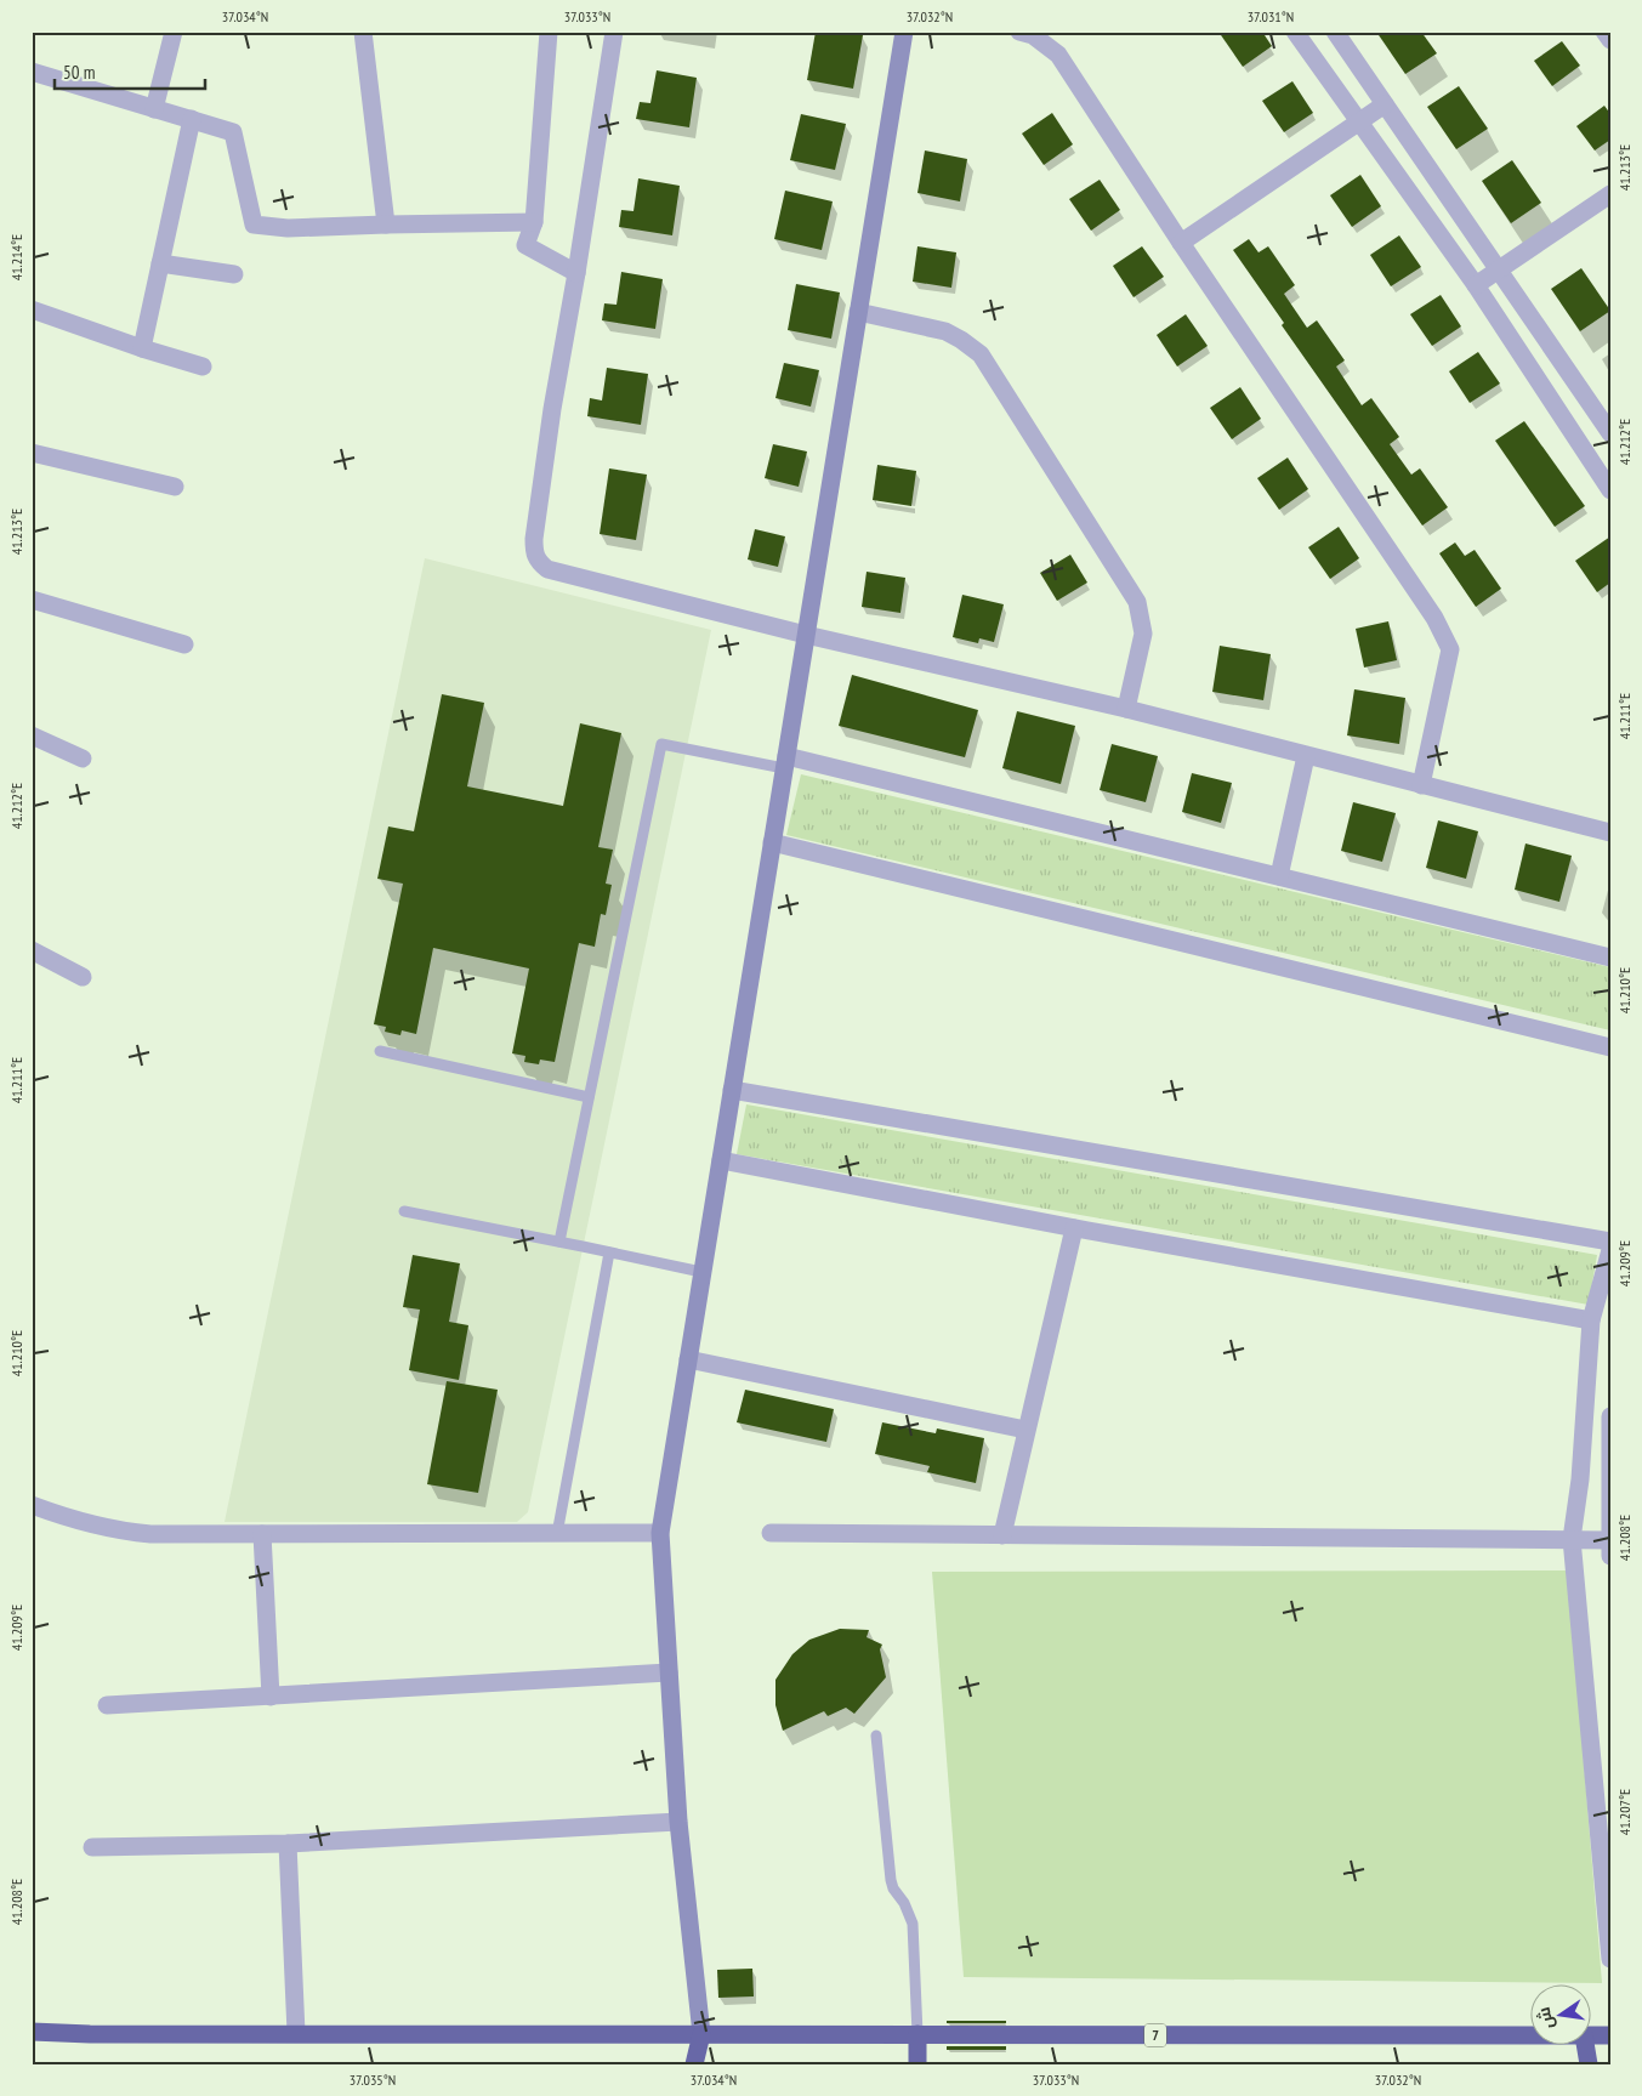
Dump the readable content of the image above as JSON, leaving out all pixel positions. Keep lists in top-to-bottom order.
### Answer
{
  "streets": {
    "highway": ["7"]
  },
  "scale_bar": "50 m",
  "north": "left",
  "coordinates": [
    "37.034°N",
    "37.033°N",
    "37.032°N",
    "37.031°N",
    "41.213°E",
    "41.214°E",
    "41.212°E",
    "41.211°E",
    "41.210°E",
    "41.209°E",
    "41.208°E",
    "41.207°E",
    "37.035°N"
  ]
}
